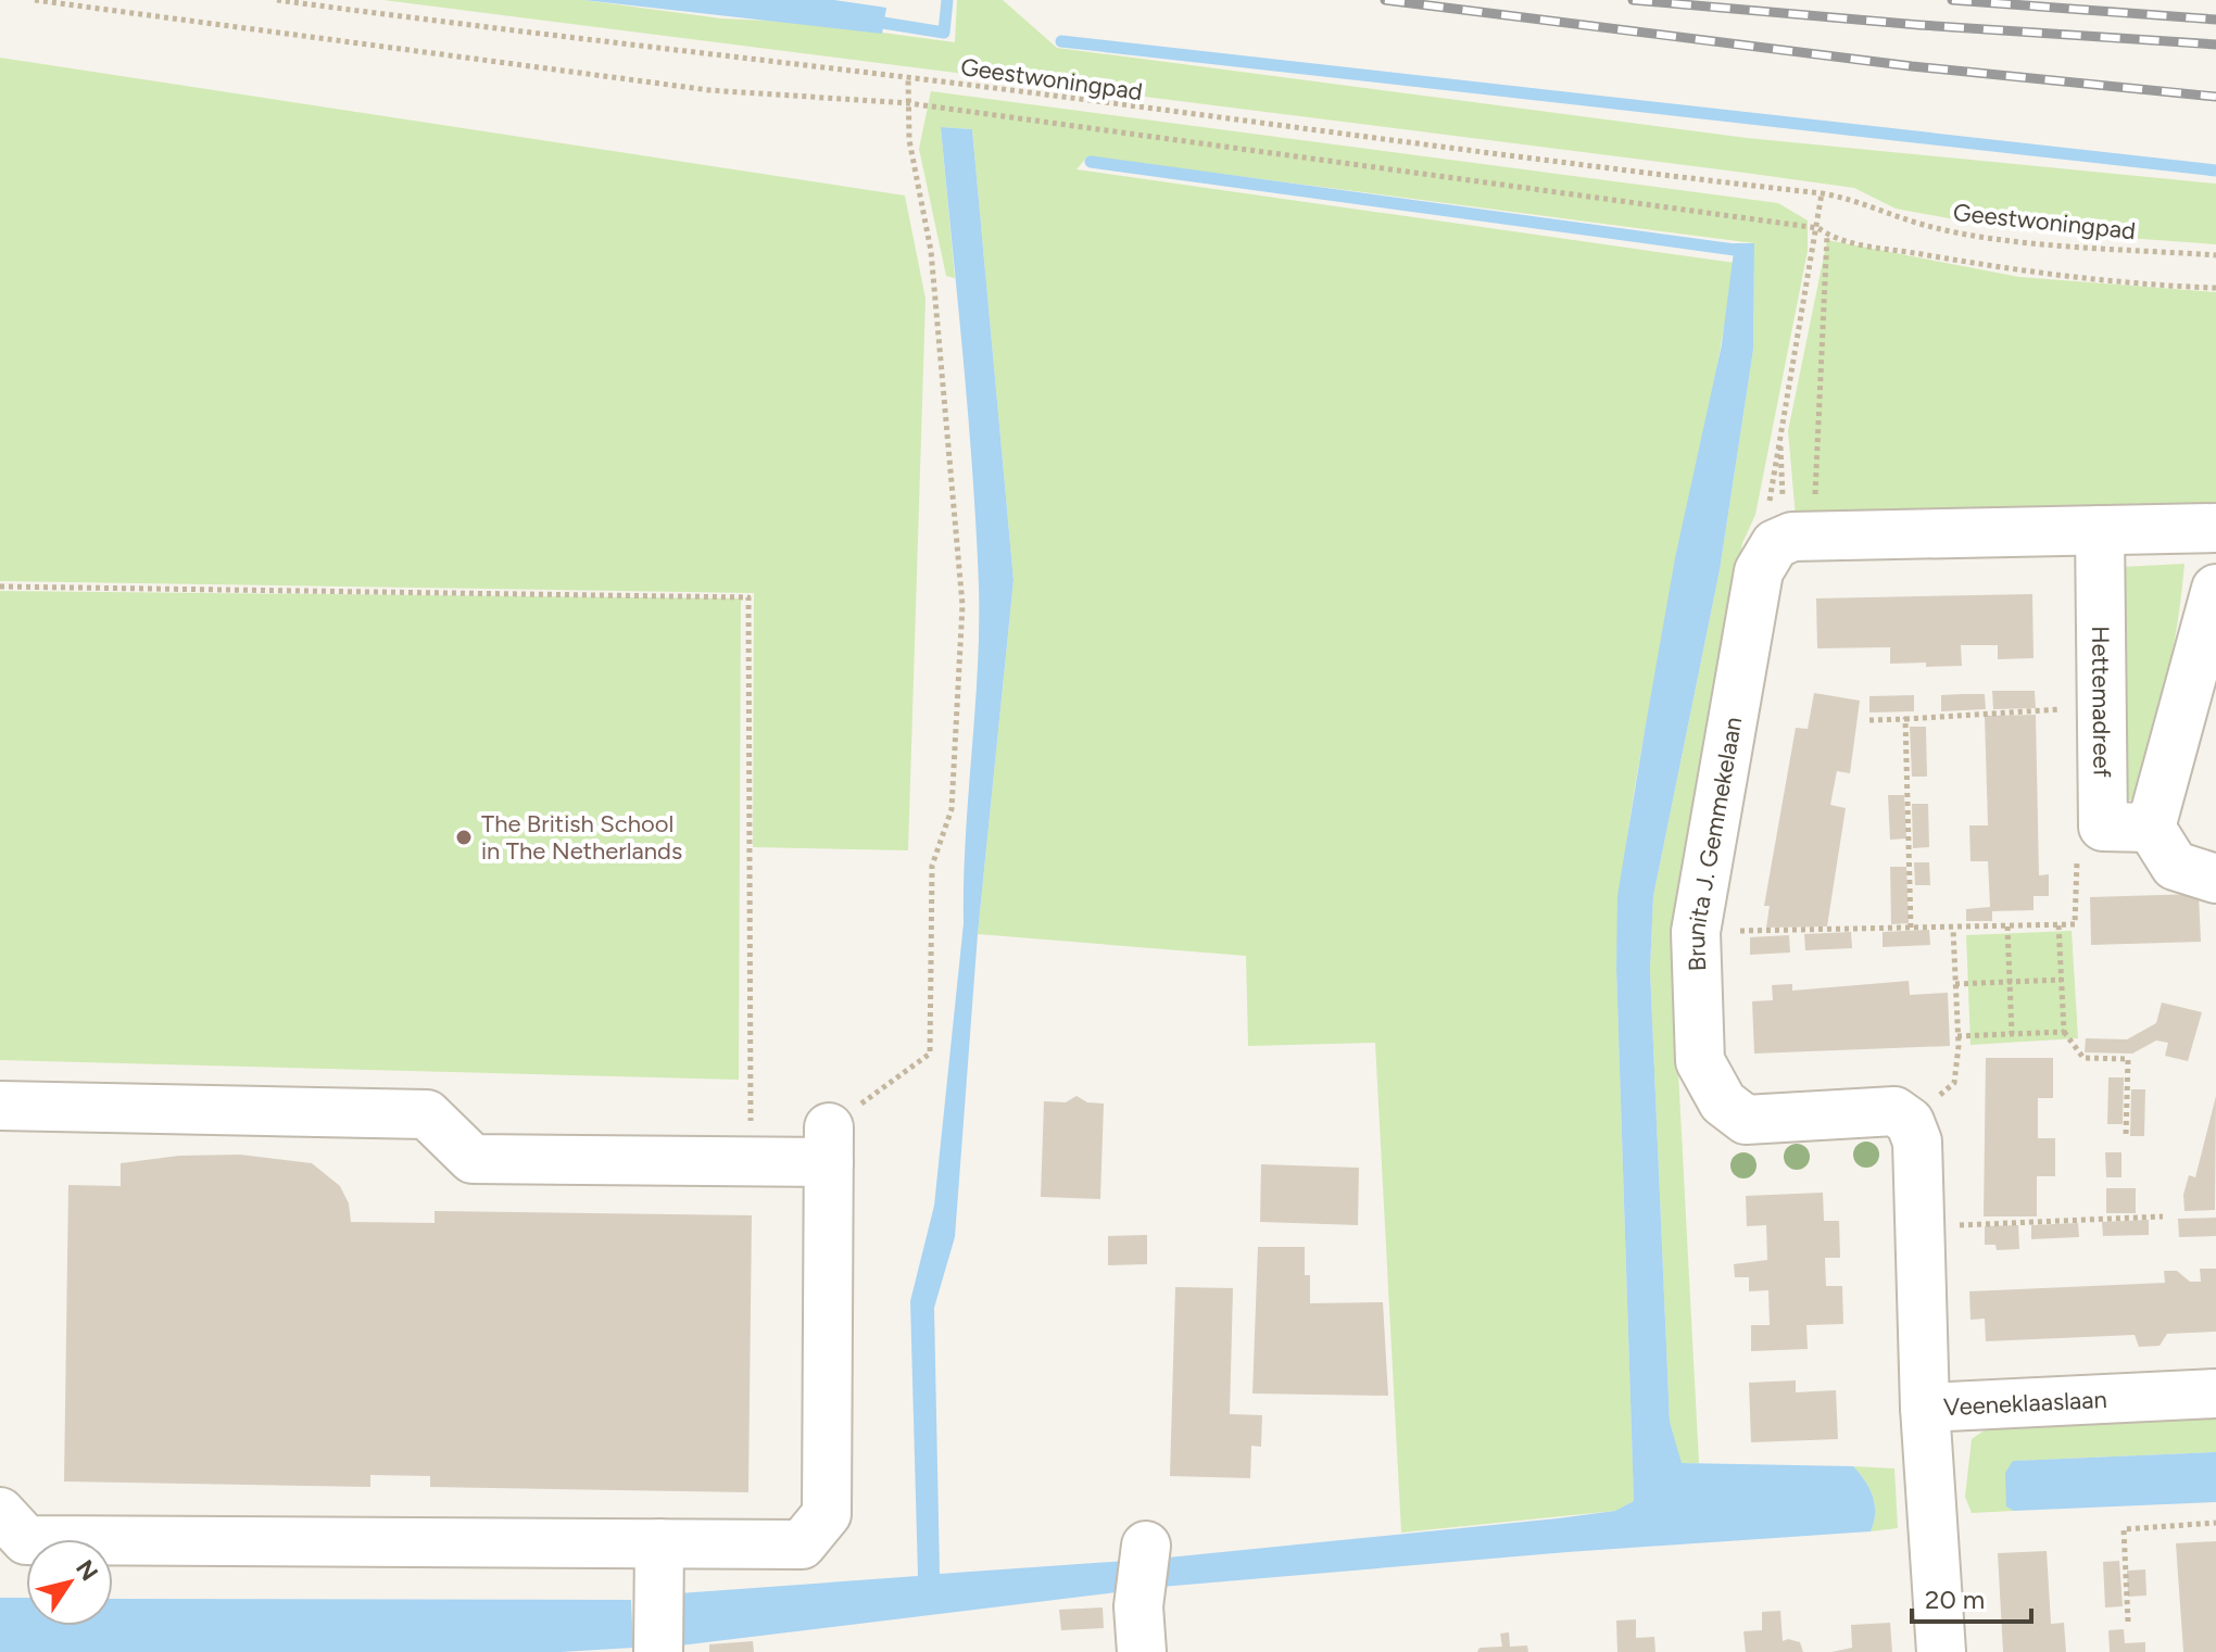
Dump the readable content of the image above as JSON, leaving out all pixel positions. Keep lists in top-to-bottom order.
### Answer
{
  "streets": {
    "street": ["Hettemadreef", "Brunita J. Gemmekelaan", "Veeneklaaslaan"],
    "path": ["Geestwoningpad"]
  },
  "places": ["The British School in The Netherlands"],
  "scale_bar": "20 m",
  "north": "top right"
}
